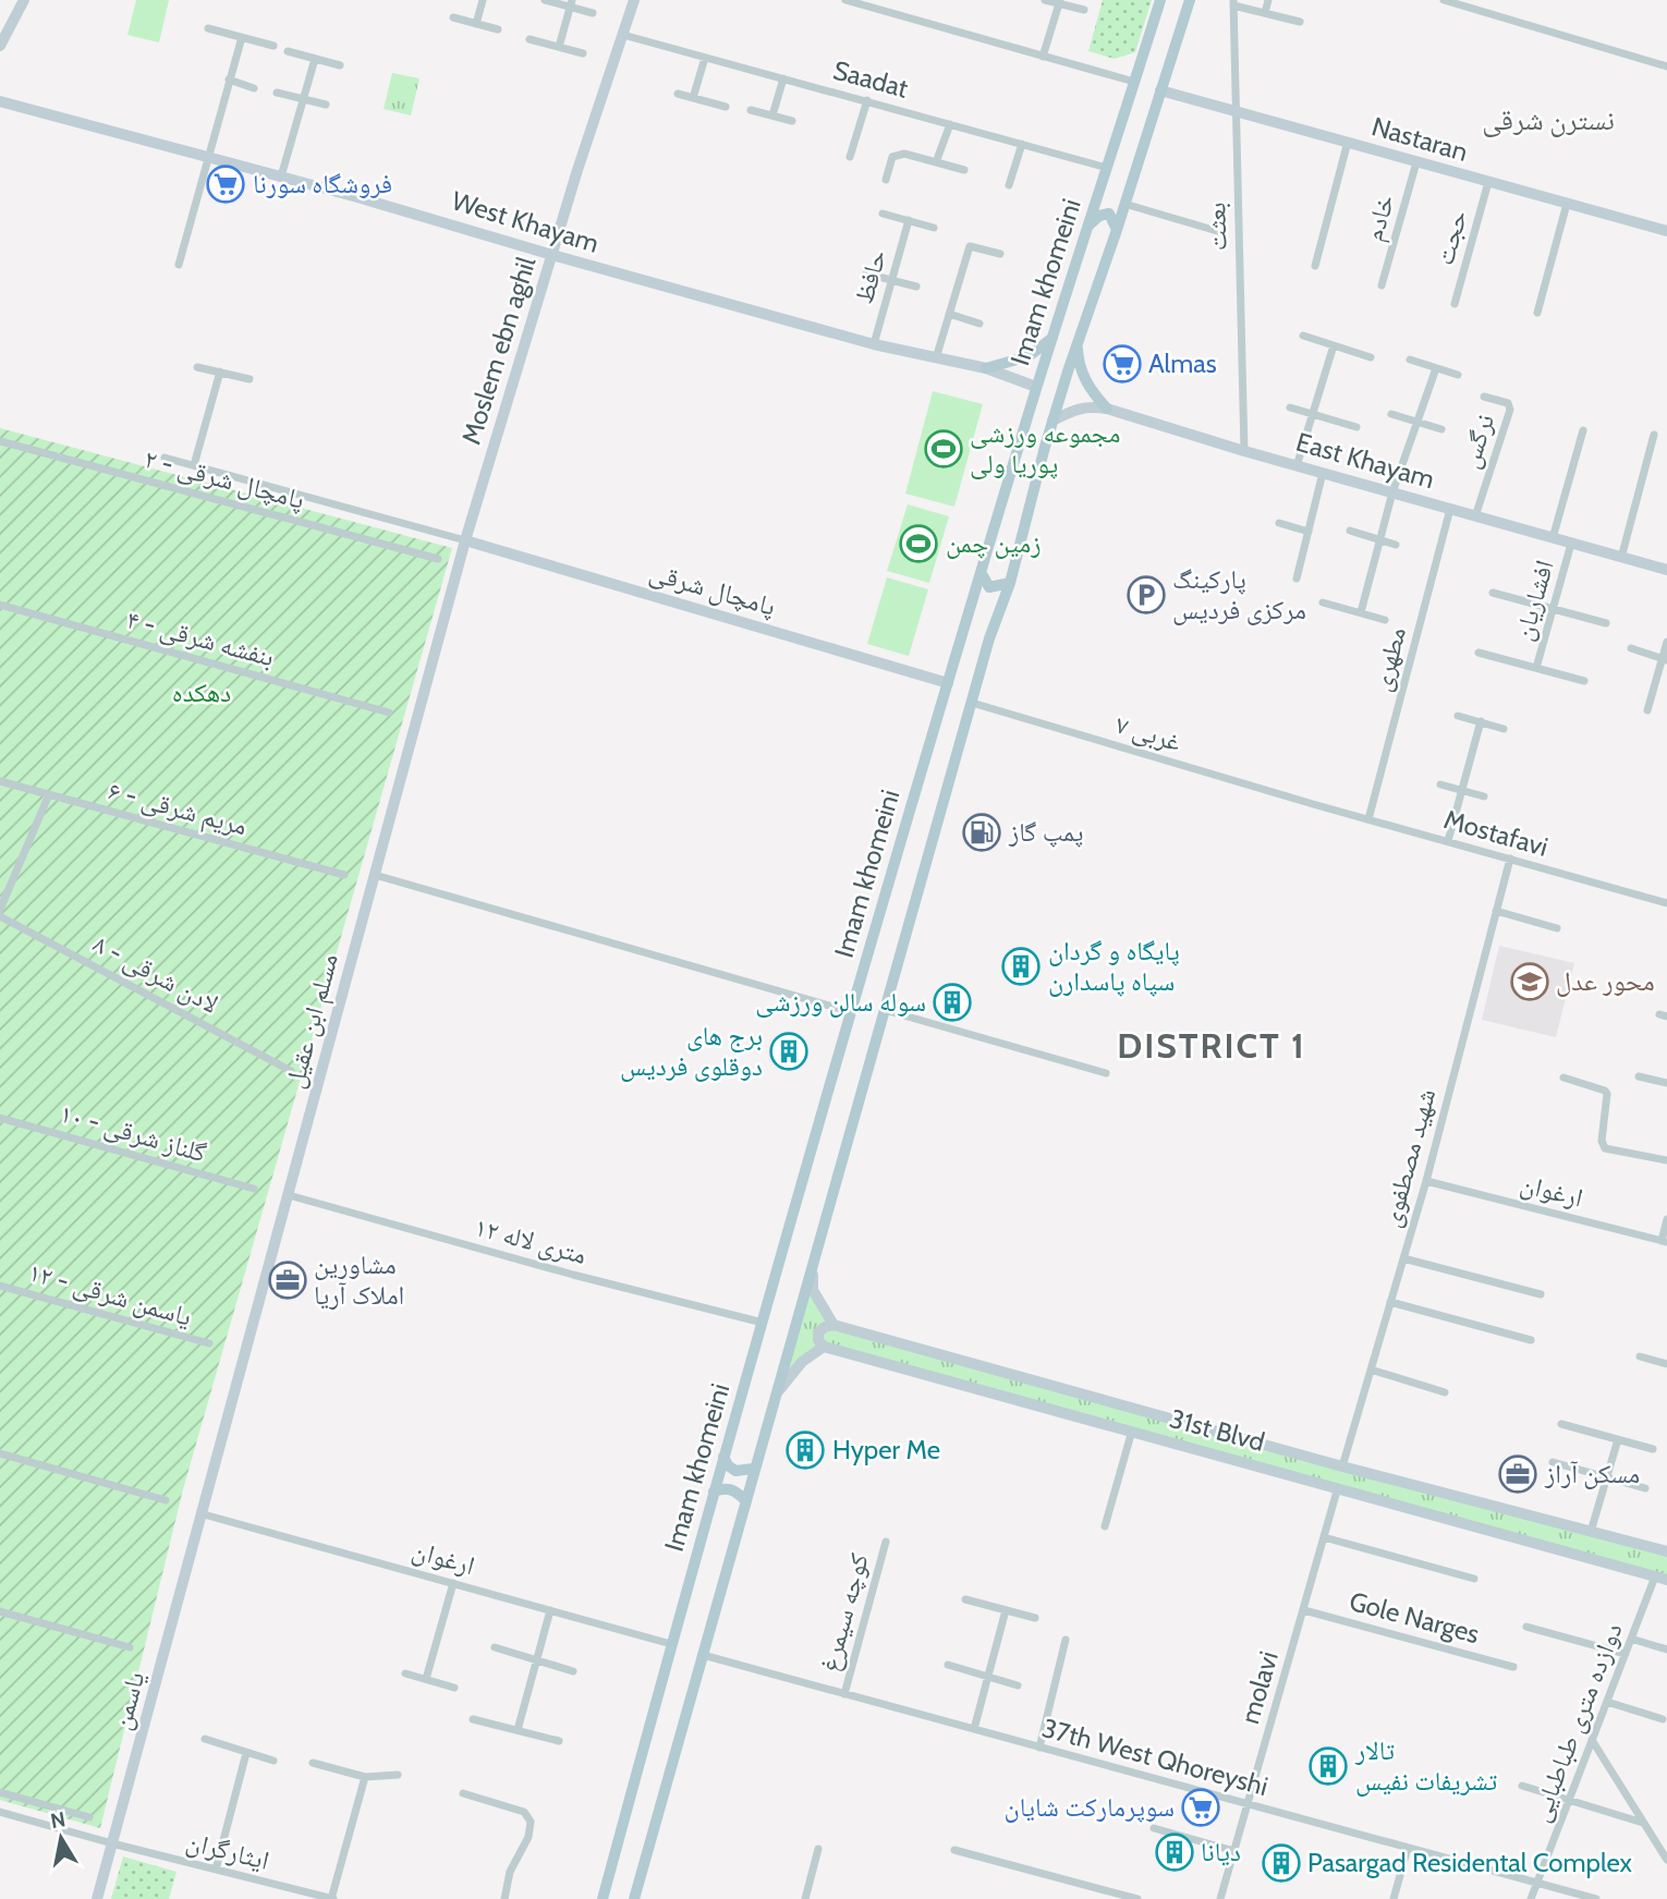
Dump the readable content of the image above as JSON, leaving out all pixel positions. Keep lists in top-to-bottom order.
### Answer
{
  "streets": {
    "main road": ["Imam khomeini"],
    "street": [
      "Saadat",
      "Nastaran",
      "خادم",
      "West Khayam",
      "بعثت",
      "حجت",
      "حافظ",
      "Moslem ebn aghil",
      "نرگس",
      "East Khayam",
      "پامچال شرقی - ۲",
      "پامچال شرقی",
      "افشاریان",
      "بنفشه شرقی - ۴",
      "مطهری",
      "۷ غربی",
      "مریم شرقی - ۶",
      "Mostafavi",
      "لادن شرقی - ۸",
      "مسلم ابن عقیل",
      "گلناز شرقی - ۱۰",
      "شهید مصطفوی",
      "ارغوان",
      "۱۲ متری لاله",
      "یاسمن شرقی - ۱۲",
      "31st Blvd",
      "کوچه سیمرغ",
      "Gole Narges",
      "molavi",
      "یاسمن",
      "دوازده متری طباطبایی",
      "37th West Qhoreyshi",
      "ایثارگران"
    ]
  },
  "crossings": [
    ["Saadat", "Imam khomeini"],
    ["Saadat", "Moslem ebn aghil"],
    ["Nastaran", "خادم"],
    ["Nastaran", "بعثت"],
    ["Nastaran", "حجت"],
    ["Nastaran", "Imam khomeini"],
    ["West Khayam", "حافظ"],
    ["West Khayam", "Imam khomeini"],
    ["West Khayam", "Moslem ebn aghil"],
    ["بعثت", "East Khayam"],
    ["Imam khomeini", "East Khayam"],
    ["Imam khomeini", "پامچال شرقی"],
    ["Imam khomeini", "۷ غربی"],
    ["Imam khomeini", "ارغوان"],
    ["Imam khomeini", "۱۲ متری لاله"],
    ["Imam khomeini", "37th West Qhoreyshi"],
    ["Moslem ebn aghil", "پامچال شرقی"],
    ["Moslem ebn aghil", "مسلم ابن عقیل"],
    ["نرگس", "East Khayam"],
    ["East Khayam", "افشاریان"],
    ["East Khayam", "مطهری"],
    ["پامچال شرقی", "مسلم ابن عقیل"],
    ["مطهری", "Mostafavi"],
    ["۷ غربی", "Mostafavi"],
    ["Mostafavi", "شهید مصطفوی"],
    ["مسلم ابن عقیل", "ارغوان"],
    ["مسلم ابن عقیل", "۱۲ متری لاله"],
    ["مسلم ابن عقیل", "یاسمن"],
    ["شهید مصطفوی", "ارغوان"],
    ["شهید مصطفوی", "31st Blvd"],
    ["ارغوان", "یاسمن"],
    ["31st Blvd", "molavi"],
    ["31st Blvd", "دوازده متری طباطبایی"],
    ["کوچه سیمرغ", "37th West Qhoreyshi"],
    ["Gole Narges", "molavi"],
    ["molavi", "37th West Qhoreyshi"],
    ["یاسمن", "ایثارگران"],
    ["دوازده متری طباطبایی", "37th West Qhoreyshi"]
  ],
  "districts": ["نسترن شرقی", "DISTRICT 1"],
  "parks": ["دهکده"],
  "places": {
    "supermarket": ["فروشگاه سورنا", "Almas", "سوپرمارکت شایان"],
    "sports": ["مجموعه ورزشی پوریا ولی", "زمین چمن"],
    "parking": ["پارکینگ مرکزی فردیس"],
    "fuel station": ["پمپ گاز"],
    "building": [
      "پایگاه و گردان سپاه پاسدارن",
      "سوله سالن ورزشی",
      "برج های دوقلوی فردیس",
      "Hyper Me",
      "تالار تشریفات نفیس",
      "دیانا",
      "Pasargad Residental Complex"
    ],
    "school or university": ["محور عدل"],
    "office": ["مشاورین املاک آریا", "مسکن آراز"]
  },
  "north": "top"
}
